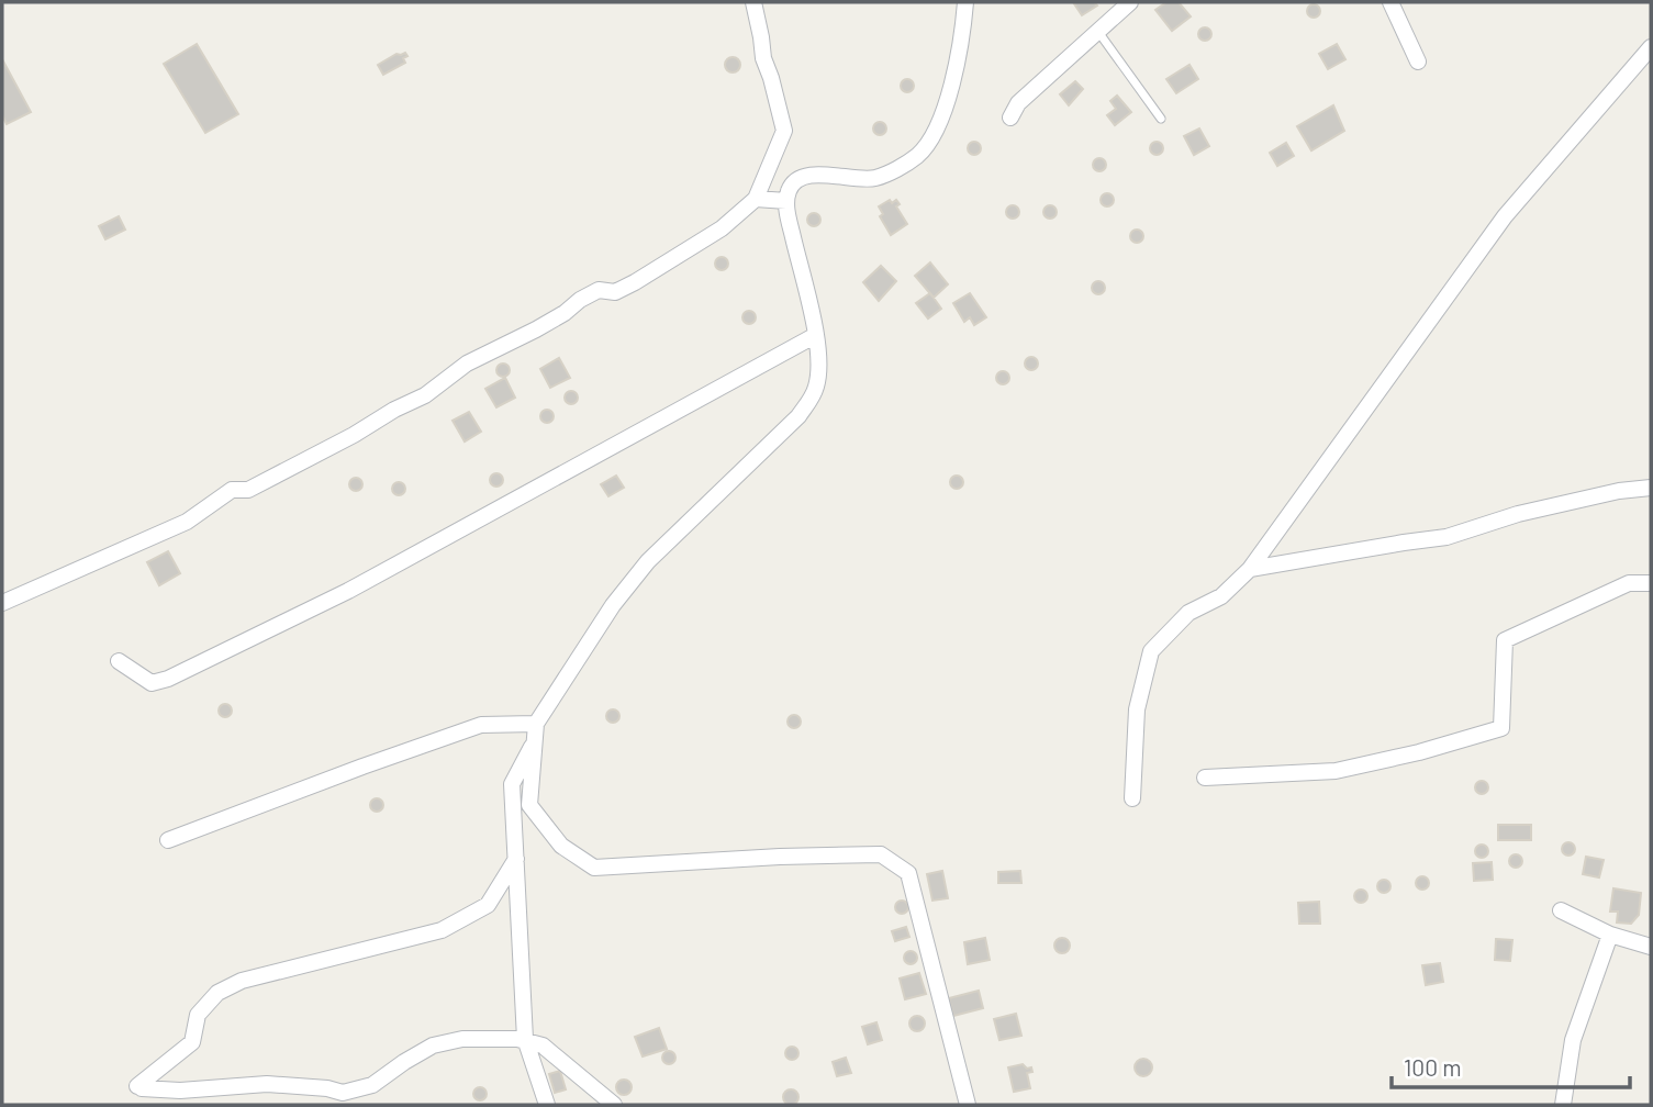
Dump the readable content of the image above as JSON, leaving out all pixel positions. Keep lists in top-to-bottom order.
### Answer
{
  "scale_bar": "100 m"
}
